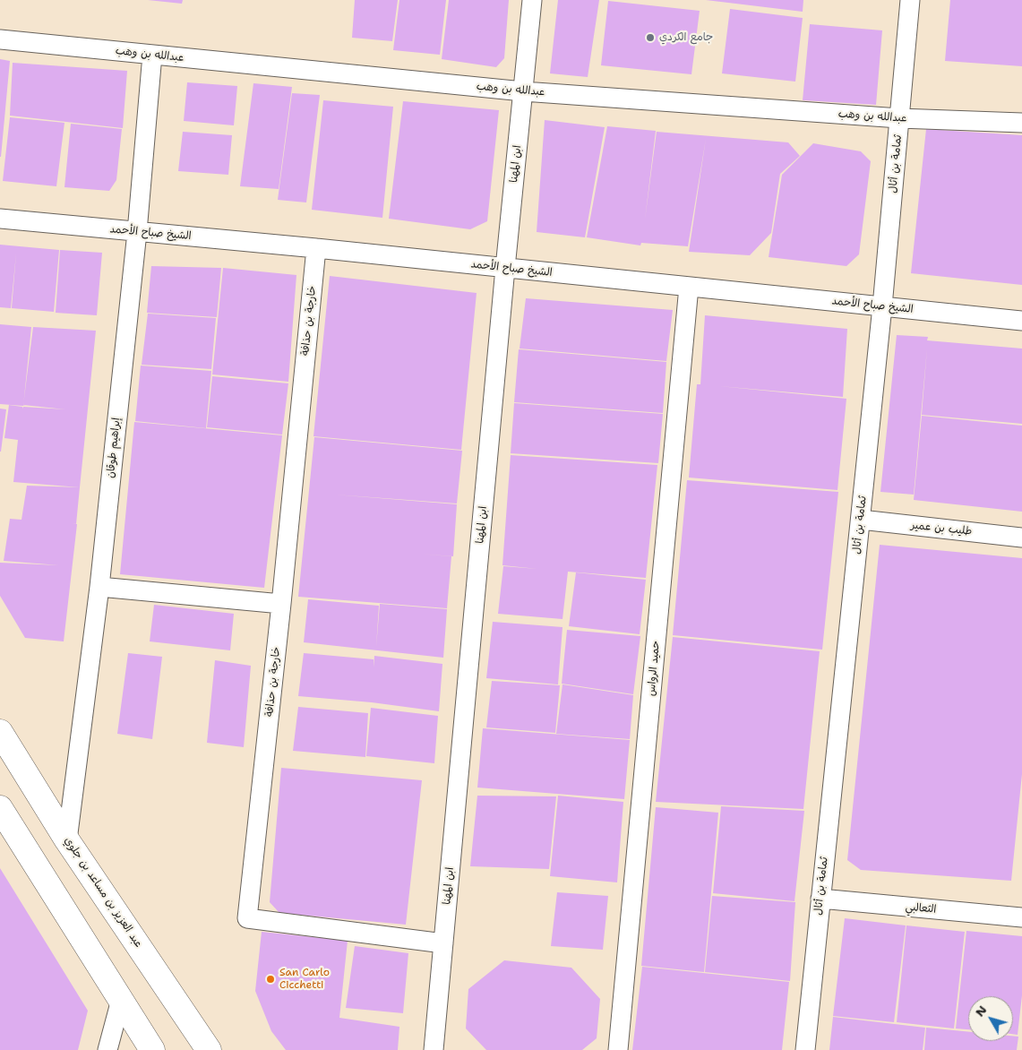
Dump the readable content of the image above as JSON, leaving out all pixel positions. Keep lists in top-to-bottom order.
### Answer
{
  "streets": {
    "main road": ["عبد العزيز بن مساعد بن جلوي"],
    "street": [
      "عبدالله بن وهب",
      "ابن المهنا",
      "ثمامة بن أثال",
      "الشيخ صباح الأحمد",
      "خارجة بن حذافة",
      "إبراهيم طوقان",
      "طليب بن عمير",
      "حميد الرواس",
      "الثعالبي"
    ]
  },
  "crossings": [
    ["عبدالله بن وهب", "ابن المهنا"],
    ["عبدالله بن وهب", "ثمامة بن أثال"],
    ["عبدالله بن وهب", "إبراهيم طوقان"],
    ["ابن المهنا", "الشيخ صباح الأحمد"],
    ["ابن المهنا", "خارجة بن حذافة"],
    ["ثمامة بن أثال", "الشيخ صباح الأحمد"],
    ["ثمامة بن أثال", "طليب بن عمير"],
    ["ثمامة بن أثال", "الثعالبي"],
    ["الشيخ صباح الأحمد", "خارجة بن حذافة"],
    ["الشيخ صباح الأحمد", "إبراهيم طوقان"],
    ["الشيخ صباح الأحمد", "حميد الرواس"],
    ["إبراهيم طوقان", "عبد العزيز بن مساعد بن جلوي"]
  ],
  "places": ["جامع الكردي", "San Carlo Cicchetti"],
  "north": "top left"
}
